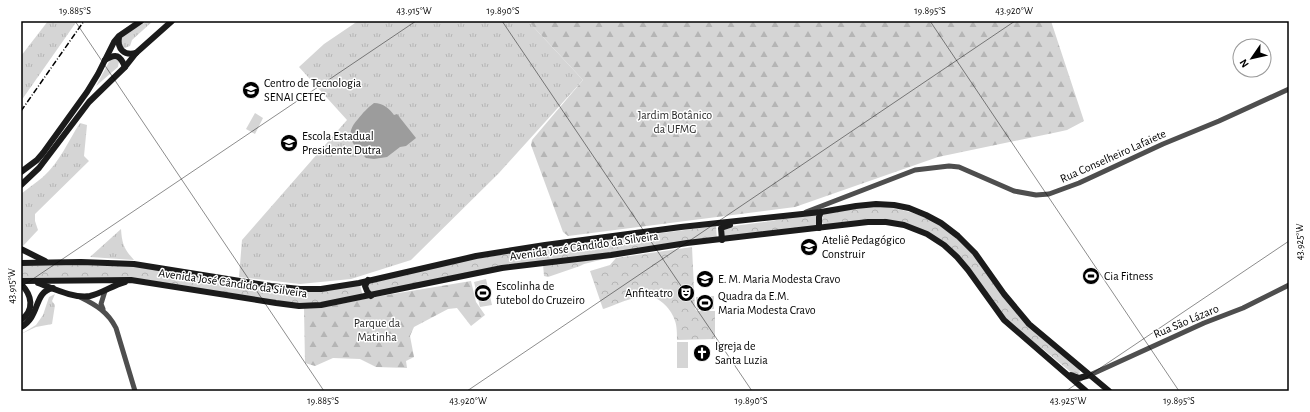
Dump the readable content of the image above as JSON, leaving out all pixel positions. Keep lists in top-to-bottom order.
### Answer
{
  "streets": {
    "main road": ["Avenida José Cândido da Silveira"],
    "street": ["Rua Conselheiro Lafaiete", "Rua São Lázaro"]
  },
  "crossings": [
    ["Rua Conselheiro Lafaiete", "Avenida José Cândido da Silveira"],
    ["Avenida José Cândido da Silveira", "Rua São Lázaro"]
  ],
  "parks": ["Jardim Botânico da UFMG", "Parque da Matinha"],
  "places": {
    "school or university": [
      "Centro de Tecnologia SENAI CETEC",
      "Escola Estadual Presidente Dutra",
      "Ateliê Pedagógico Construir",
      "E. M. Maria Modesta Cravo"
    ],
    "sports": ["Cia Fitness", "Escolinha de futebol do Cruzeiro", "Quadra da E.M. Maria Modesta Cravo"],
    "theatre": ["Anfiteatro"],
    "church": ["Igreja de Santa Luzia"]
  },
  "north": "bottom left",
  "coordinates": [
    "19.885°S",
    "43.915°W",
    "19.890°S",
    "19.895°S",
    "43.920°W",
    "43.925°W"
  ]
}
